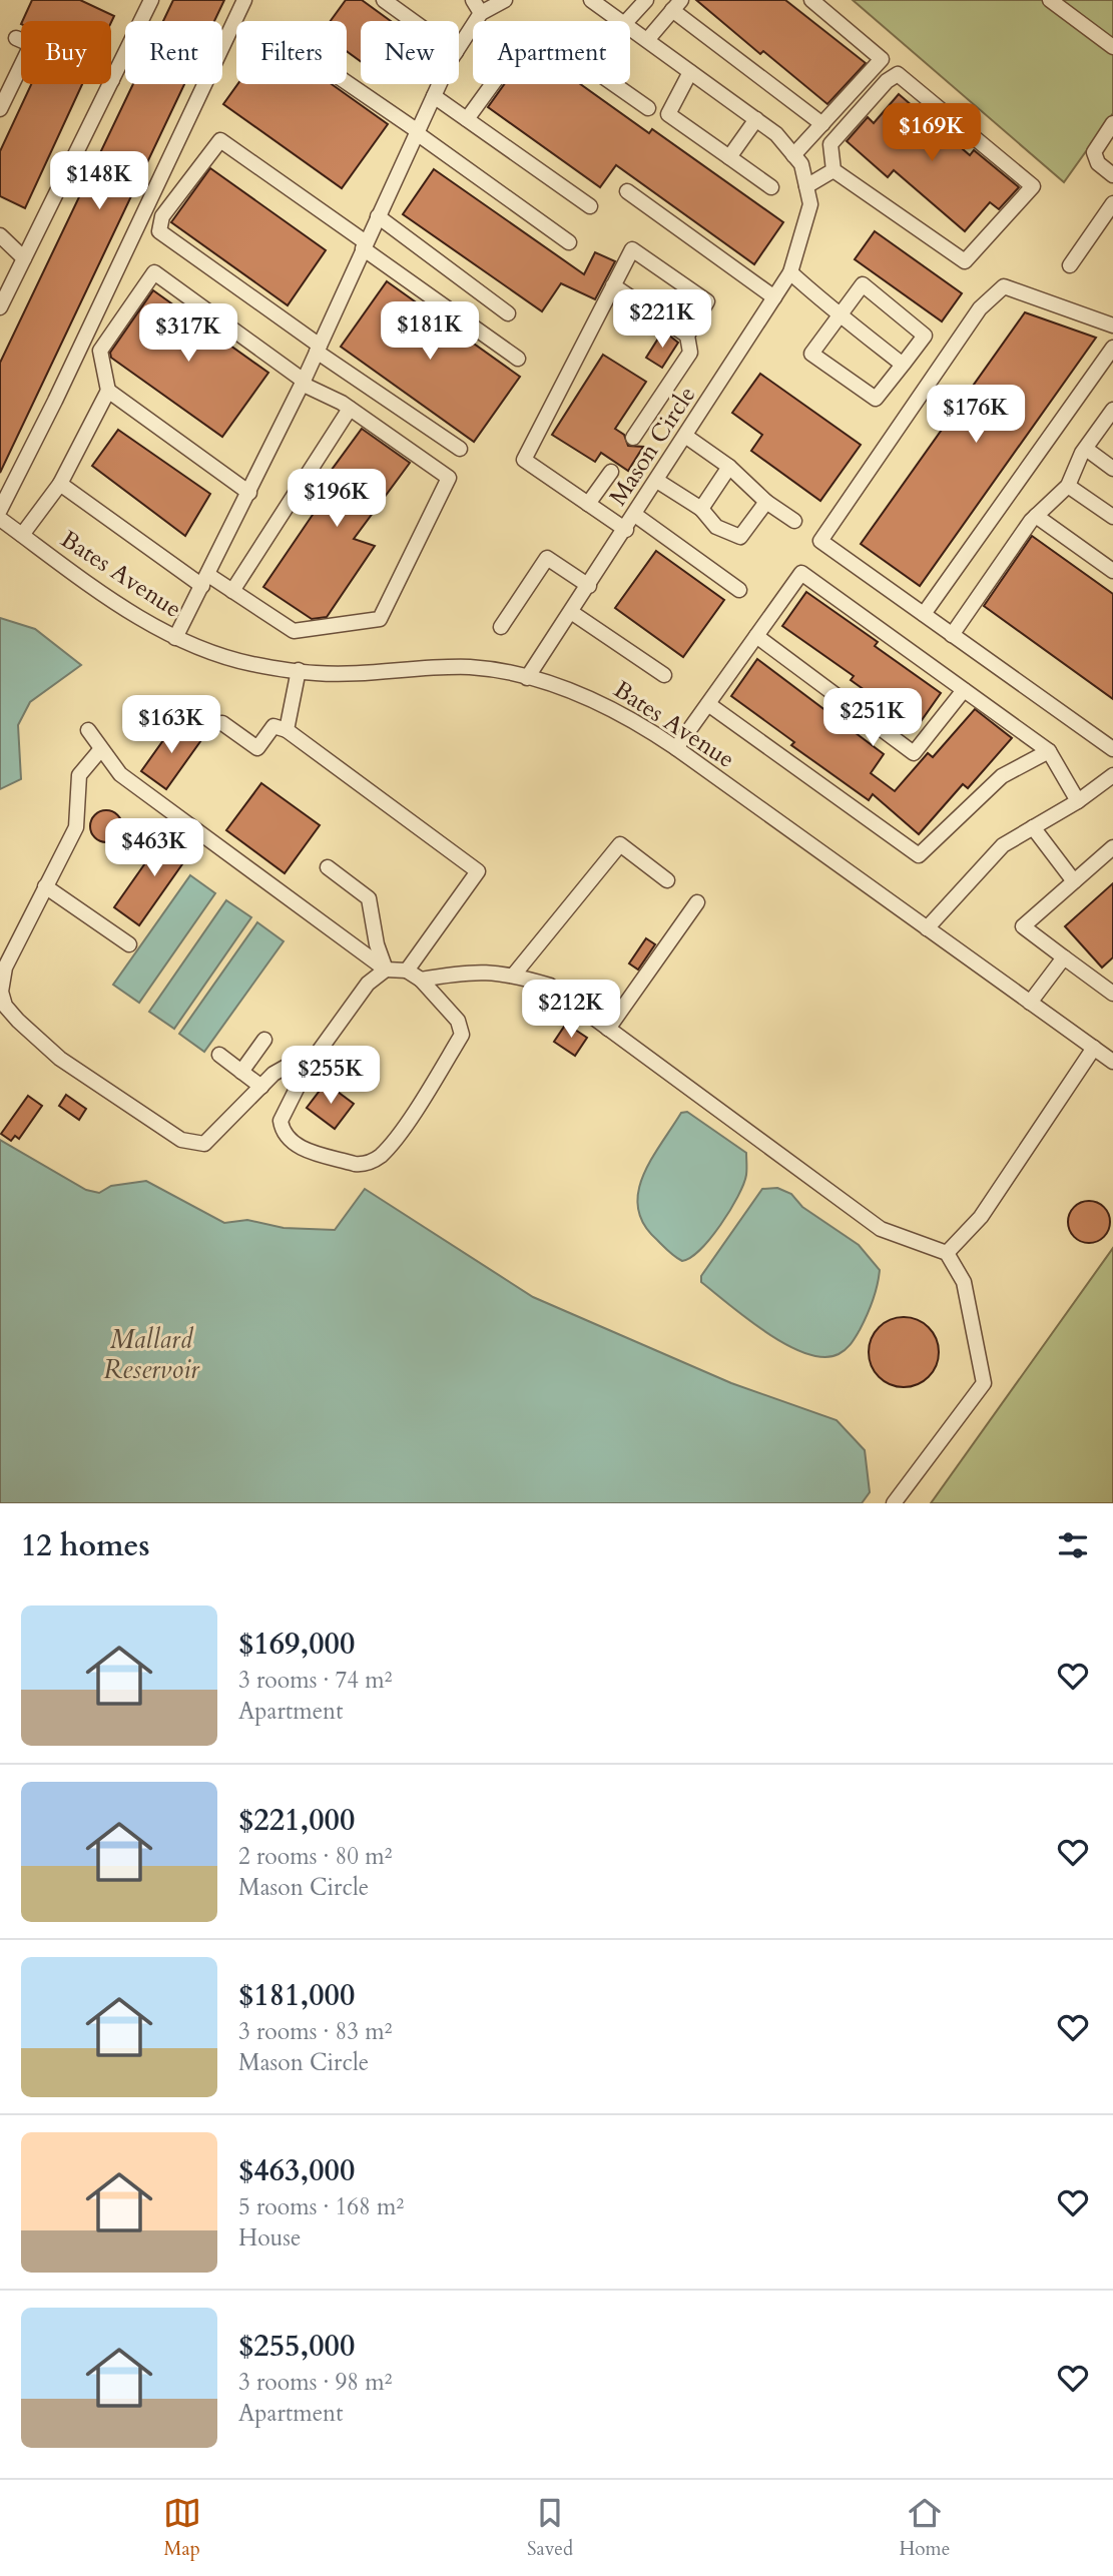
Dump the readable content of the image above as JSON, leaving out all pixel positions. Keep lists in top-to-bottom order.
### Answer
{
  "streets": {
    "street": ["Mason Circle", "Bates Avenue"]
  },
  "crossings": [
    ["Mason Circle", "Bates Avenue"]
  ],
  "water": ["Mallard Reservoir"],
  "page": {
    "chip": [
      "Buy",
      "Rent",
      "Filters",
      "New",
      "Apartment"
    ],
    "price": [
      "$169K",
      "$148K",
      "$221K",
      "$181K",
      "$317K",
      "$176K",
      "$196K",
      "$251K",
      "$163K",
      "$463K",
      "$212K",
      "$255K"
    ],
    "heading": "12 homes",
    "list": [
      {
        "name": "$169,000",
        "note": "3 rooms · 74 m² · Apartment"
      },
      {
        "name": "$221,000",
        "note": "2 rooms · 80 m² · Mason Circle"
      },
      {
        "name": "$181,000",
        "note": "3 rooms · 83 m² · Mason Circle"
      },
      {
        "name": "$463,000",
        "note": "5 rooms · 168 m² · House"
      },
      {
        "name": "$255,000",
        "note": "3 rooms · 98 m² · Apartment"
      }
    ],
    "tabs": ["Map", "Saved", "Home"]
  }
}
